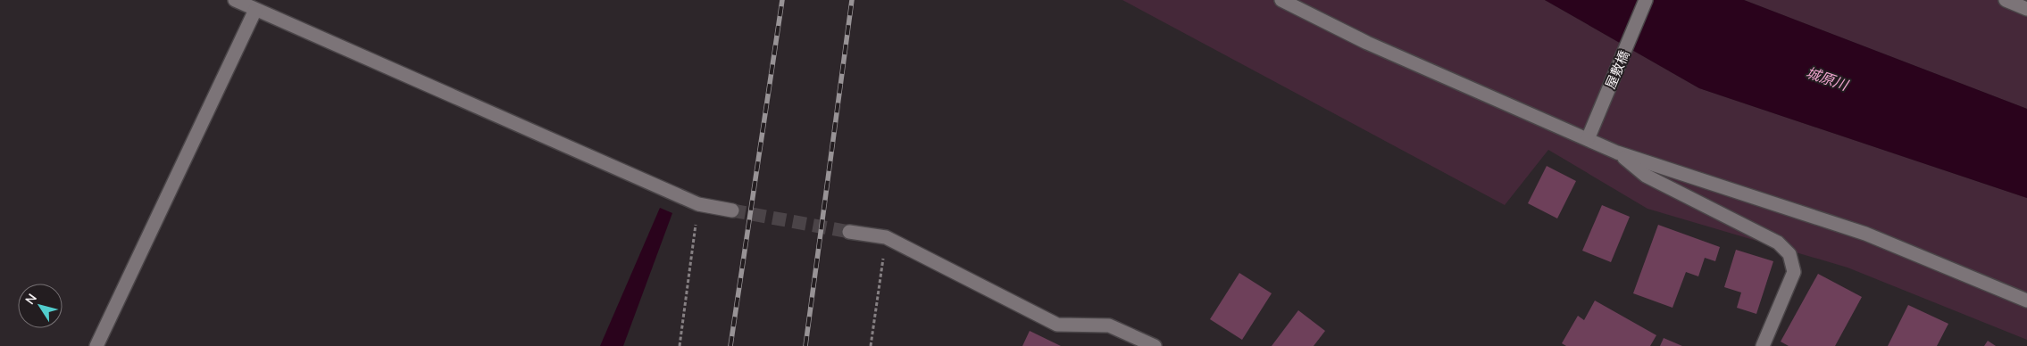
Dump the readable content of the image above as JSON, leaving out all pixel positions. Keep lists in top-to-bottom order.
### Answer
{
  "streets": {
    "street": ["屋敷橋"]
  },
  "water": ["城原川"],
  "north": "top left"
}
